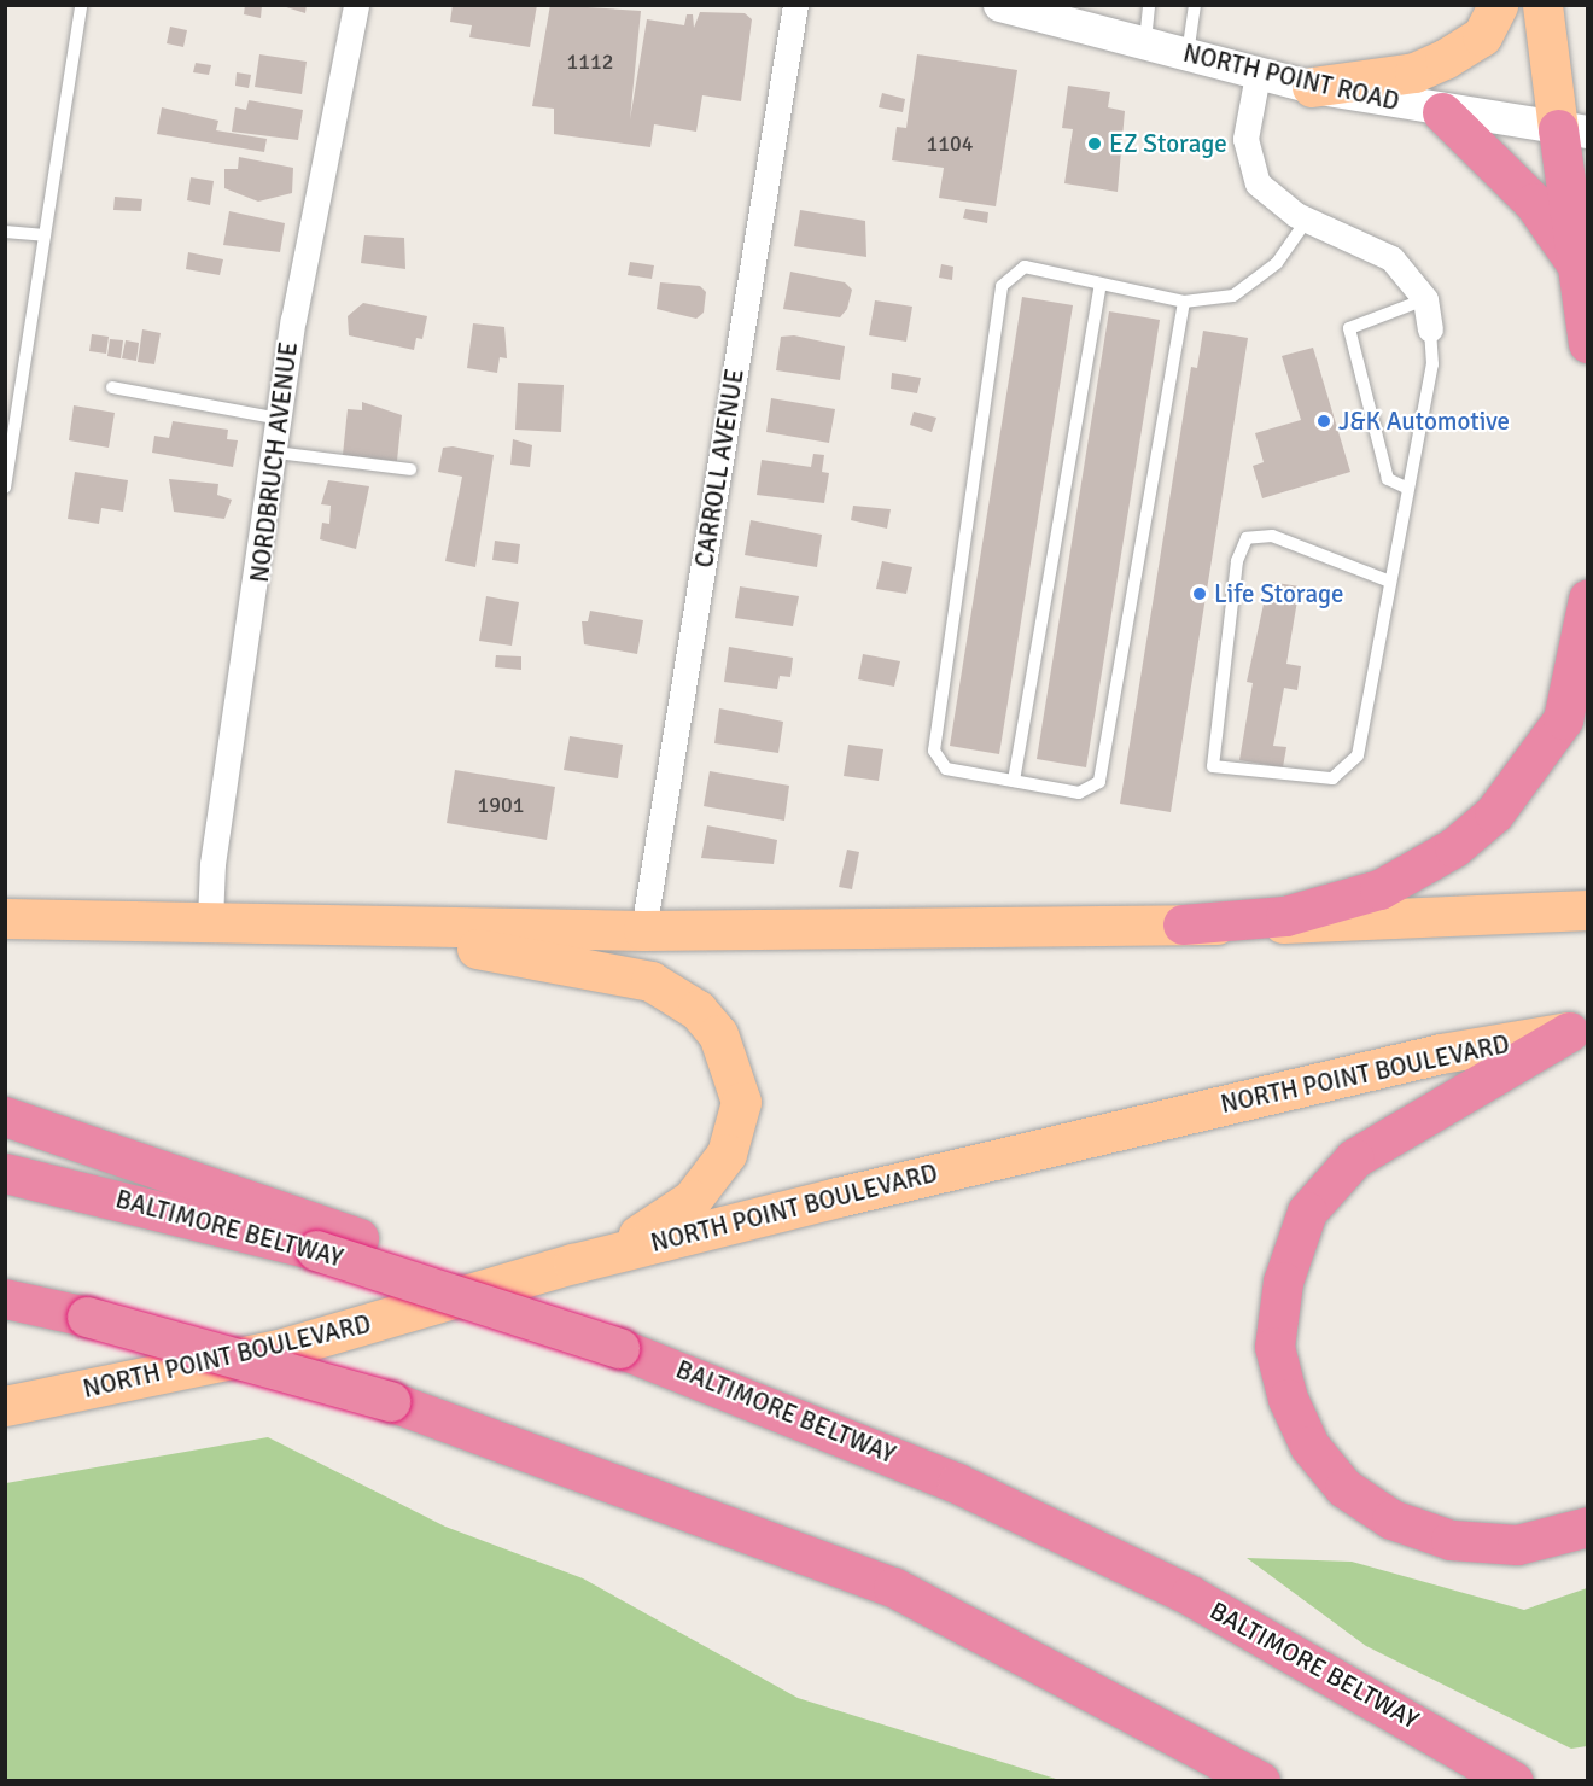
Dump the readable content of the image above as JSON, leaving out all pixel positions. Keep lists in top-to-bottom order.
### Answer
{
  "streets": {
    "highway": ["BALTIMORE BELTWAY"],
    "main road": ["NORTH POINT BOULEVARD"],
    "street": ["NORTH POINT ROAD", "NORDBRUCH AVENUE", "CARROLL AVENUE"]
  },
  "places": ["EZ Storage", "J&K Automotive", "Life Storage"],
  "house_numbers": ["1112", "1104", "1901"]
}
